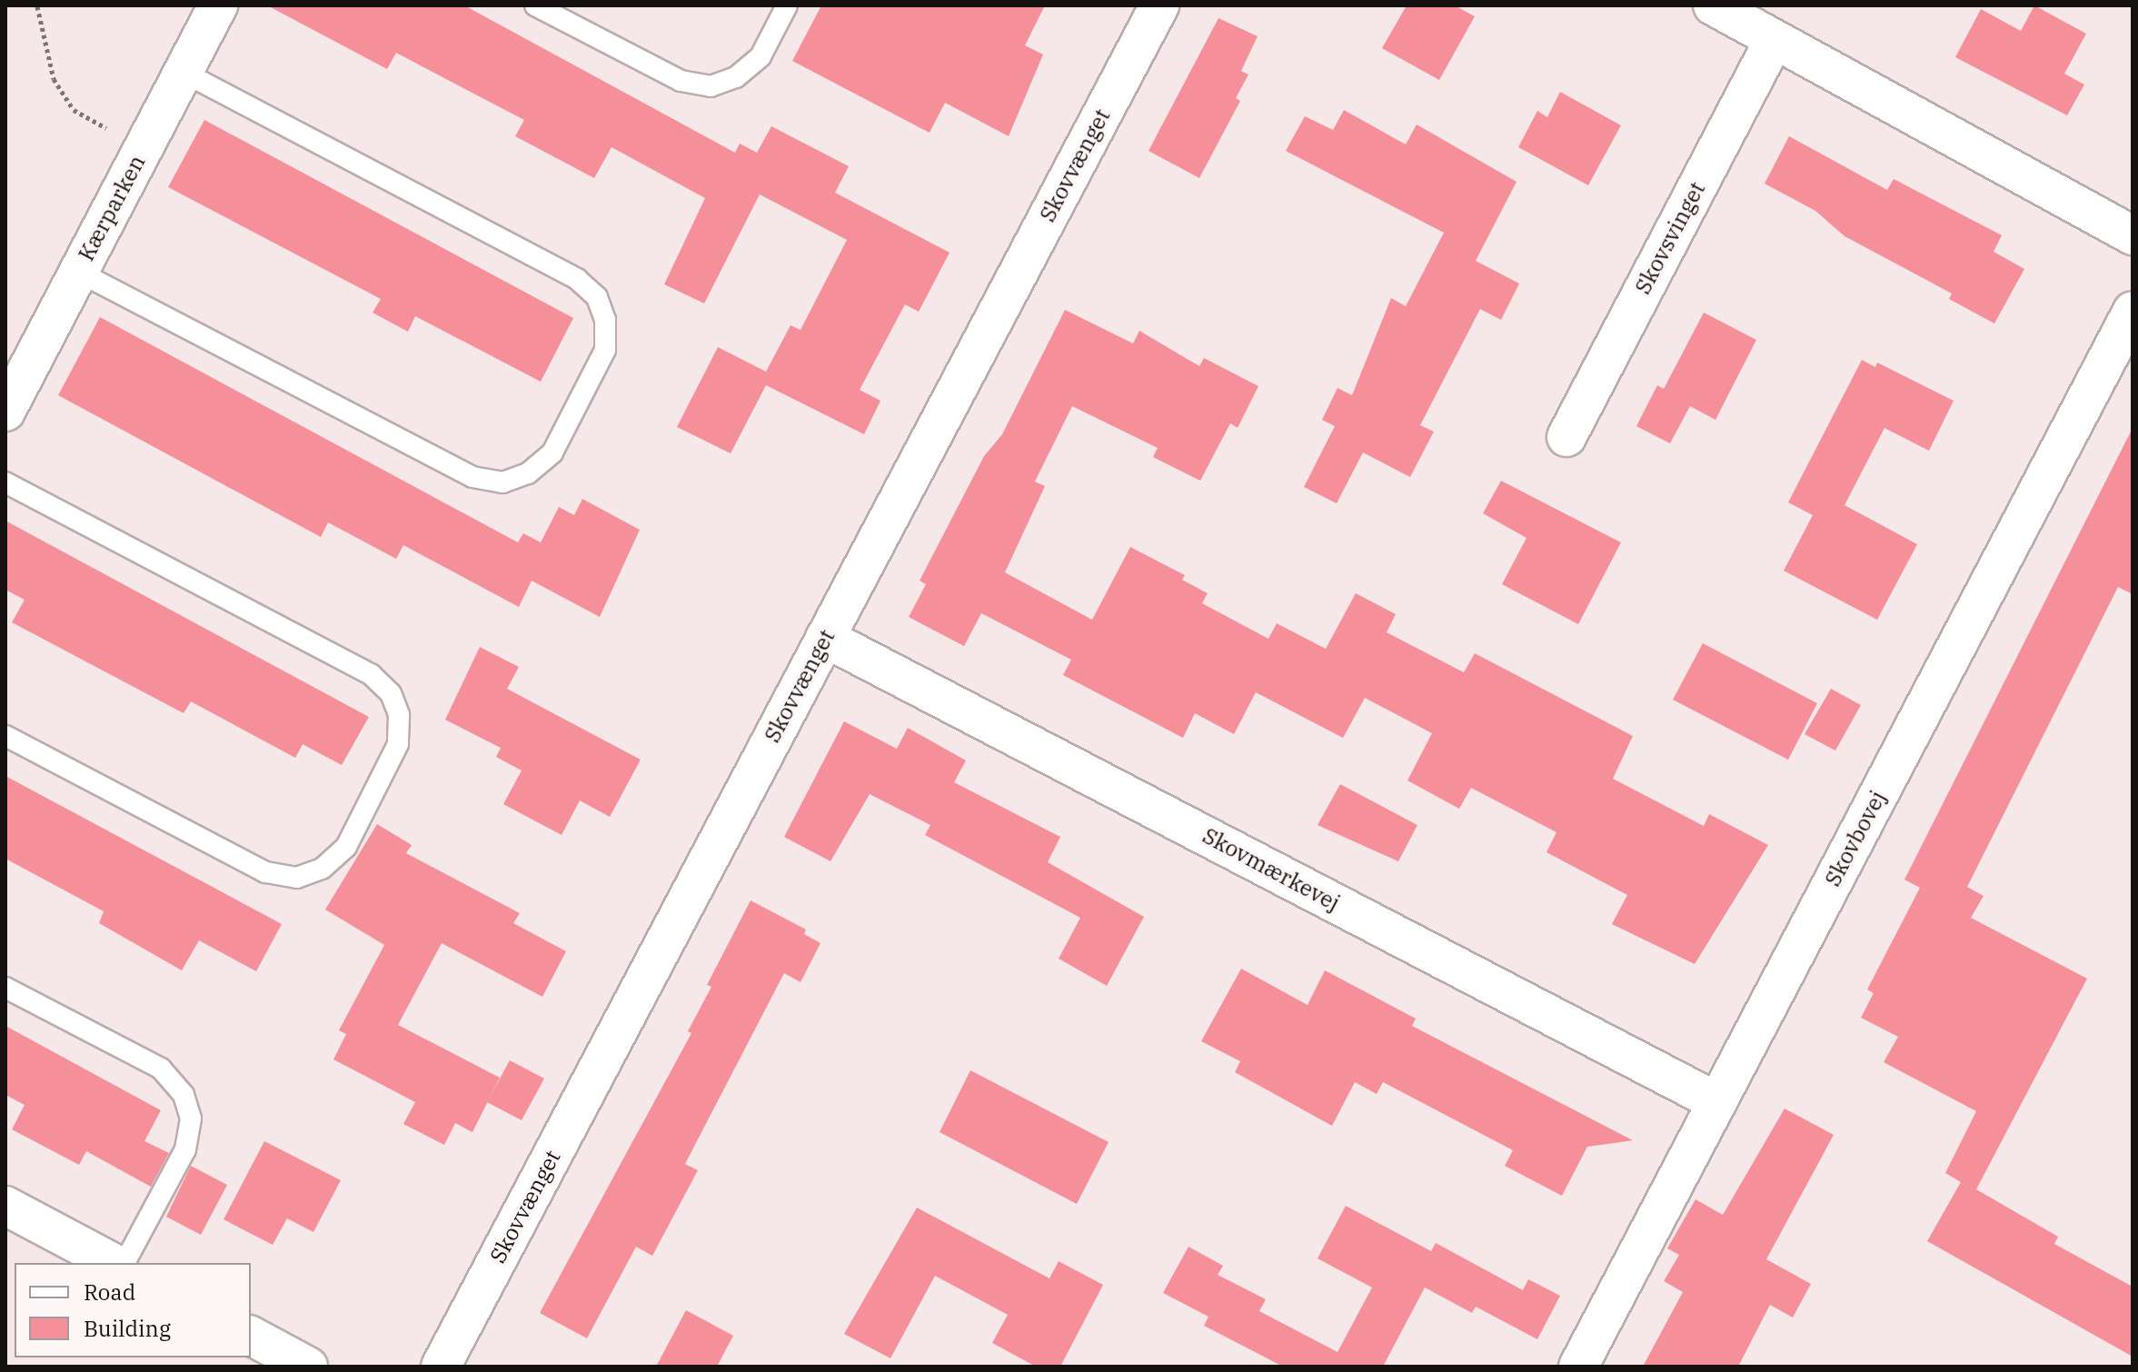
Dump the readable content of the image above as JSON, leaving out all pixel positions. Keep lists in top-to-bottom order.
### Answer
{
  "streets": {
    "street": [
      "Skovvænget",
      "Kærparken",
      "Skovsvinget",
      "Skovbovej",
      "Skovmærkevej"
    ]
  },
  "crossings": [
    ["Skovvænget", "Skovmærkevej"],
    ["Skovbovej", "Skovmærkevej"]
  ],
  "legend": ["Road", "Building"]
}
